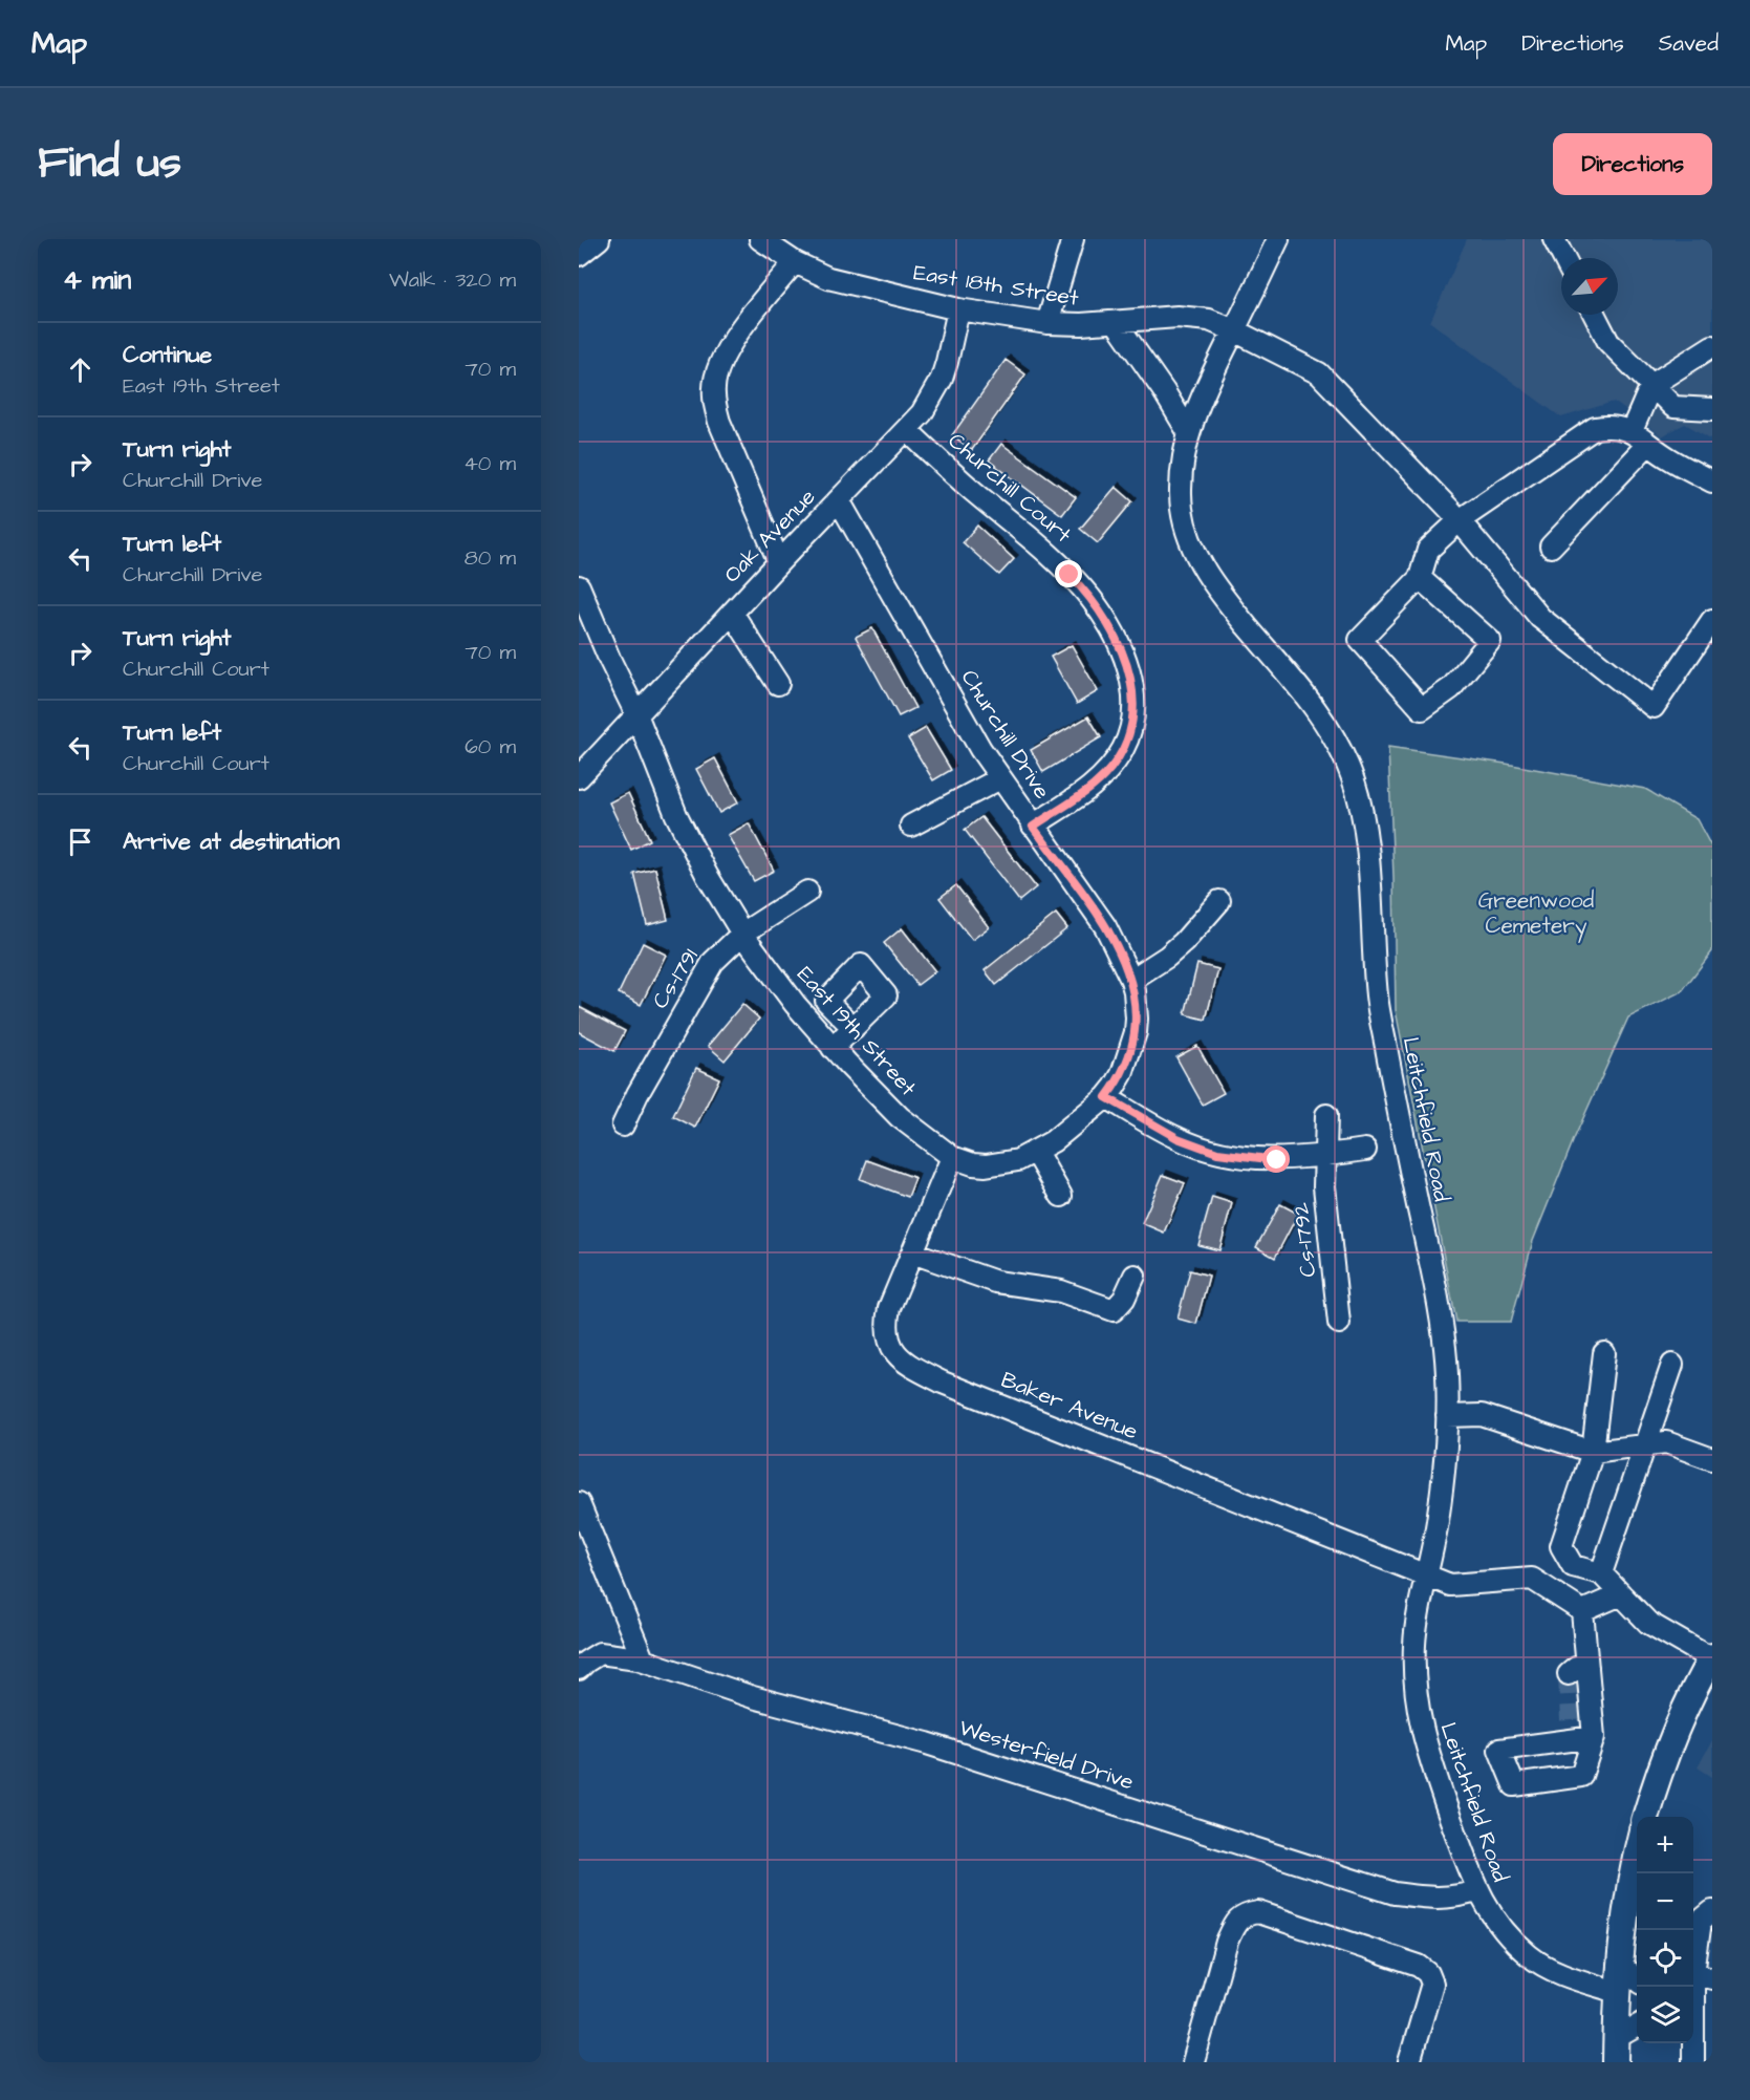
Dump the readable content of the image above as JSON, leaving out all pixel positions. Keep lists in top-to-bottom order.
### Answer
{
  "streets": {
    "street": [
      "East 18th Street",
      "Churchill Court",
      "Oak Avenue",
      "Churchill Drive",
      "Cs-1791",
      "East 19th Street",
      "Leitchfield Road",
      "Cs-1792",
      "Baker Avenue",
      "Westerfield Drive"
    ]
  },
  "crossings": [
    ["East 18th Street", "Oak Avenue"],
    ["East 18th Street", "Leitchfield Road"],
    ["Churchill Court", "Oak Avenue"],
    ["Churchill Court", "Churchill Drive"],
    ["Oak Avenue", "Churchill Drive"],
    ["Oak Avenue", "East 19th Street"],
    ["Churchill Drive", "East 19th Street"],
    ["Cs-1791", "East 19th Street"],
    ["East 19th Street", "Baker Avenue"],
    ["Leitchfield Road", "Baker Avenue"],
    ["Leitchfield Road", "Westerfield Drive"]
  ],
  "parks": ["Greenwood Cemetery"],
  "north": "top right",
  "page": {
    "header": "Map",
    "nav": ["Map", "Directions", "Saved"],
    "title": "Find us",
    "buttons": "Directions",
    "heading": ["4 min", "Walk · 320 m"],
    "list": [
      ["Continue", "East 19th Street", "70 m"],
      ["Turn right", "Churchill Drive", "40 m"],
      ["Turn left", "Churchill Drive", "80 m"],
      ["Turn right", "Churchill Court", "70 m"],
      ["Turn left", "Churchill Court", "60 m"],
      "Arrive at destination"
    ],
    "map_buttons": ["+", "−"]
  }
}
